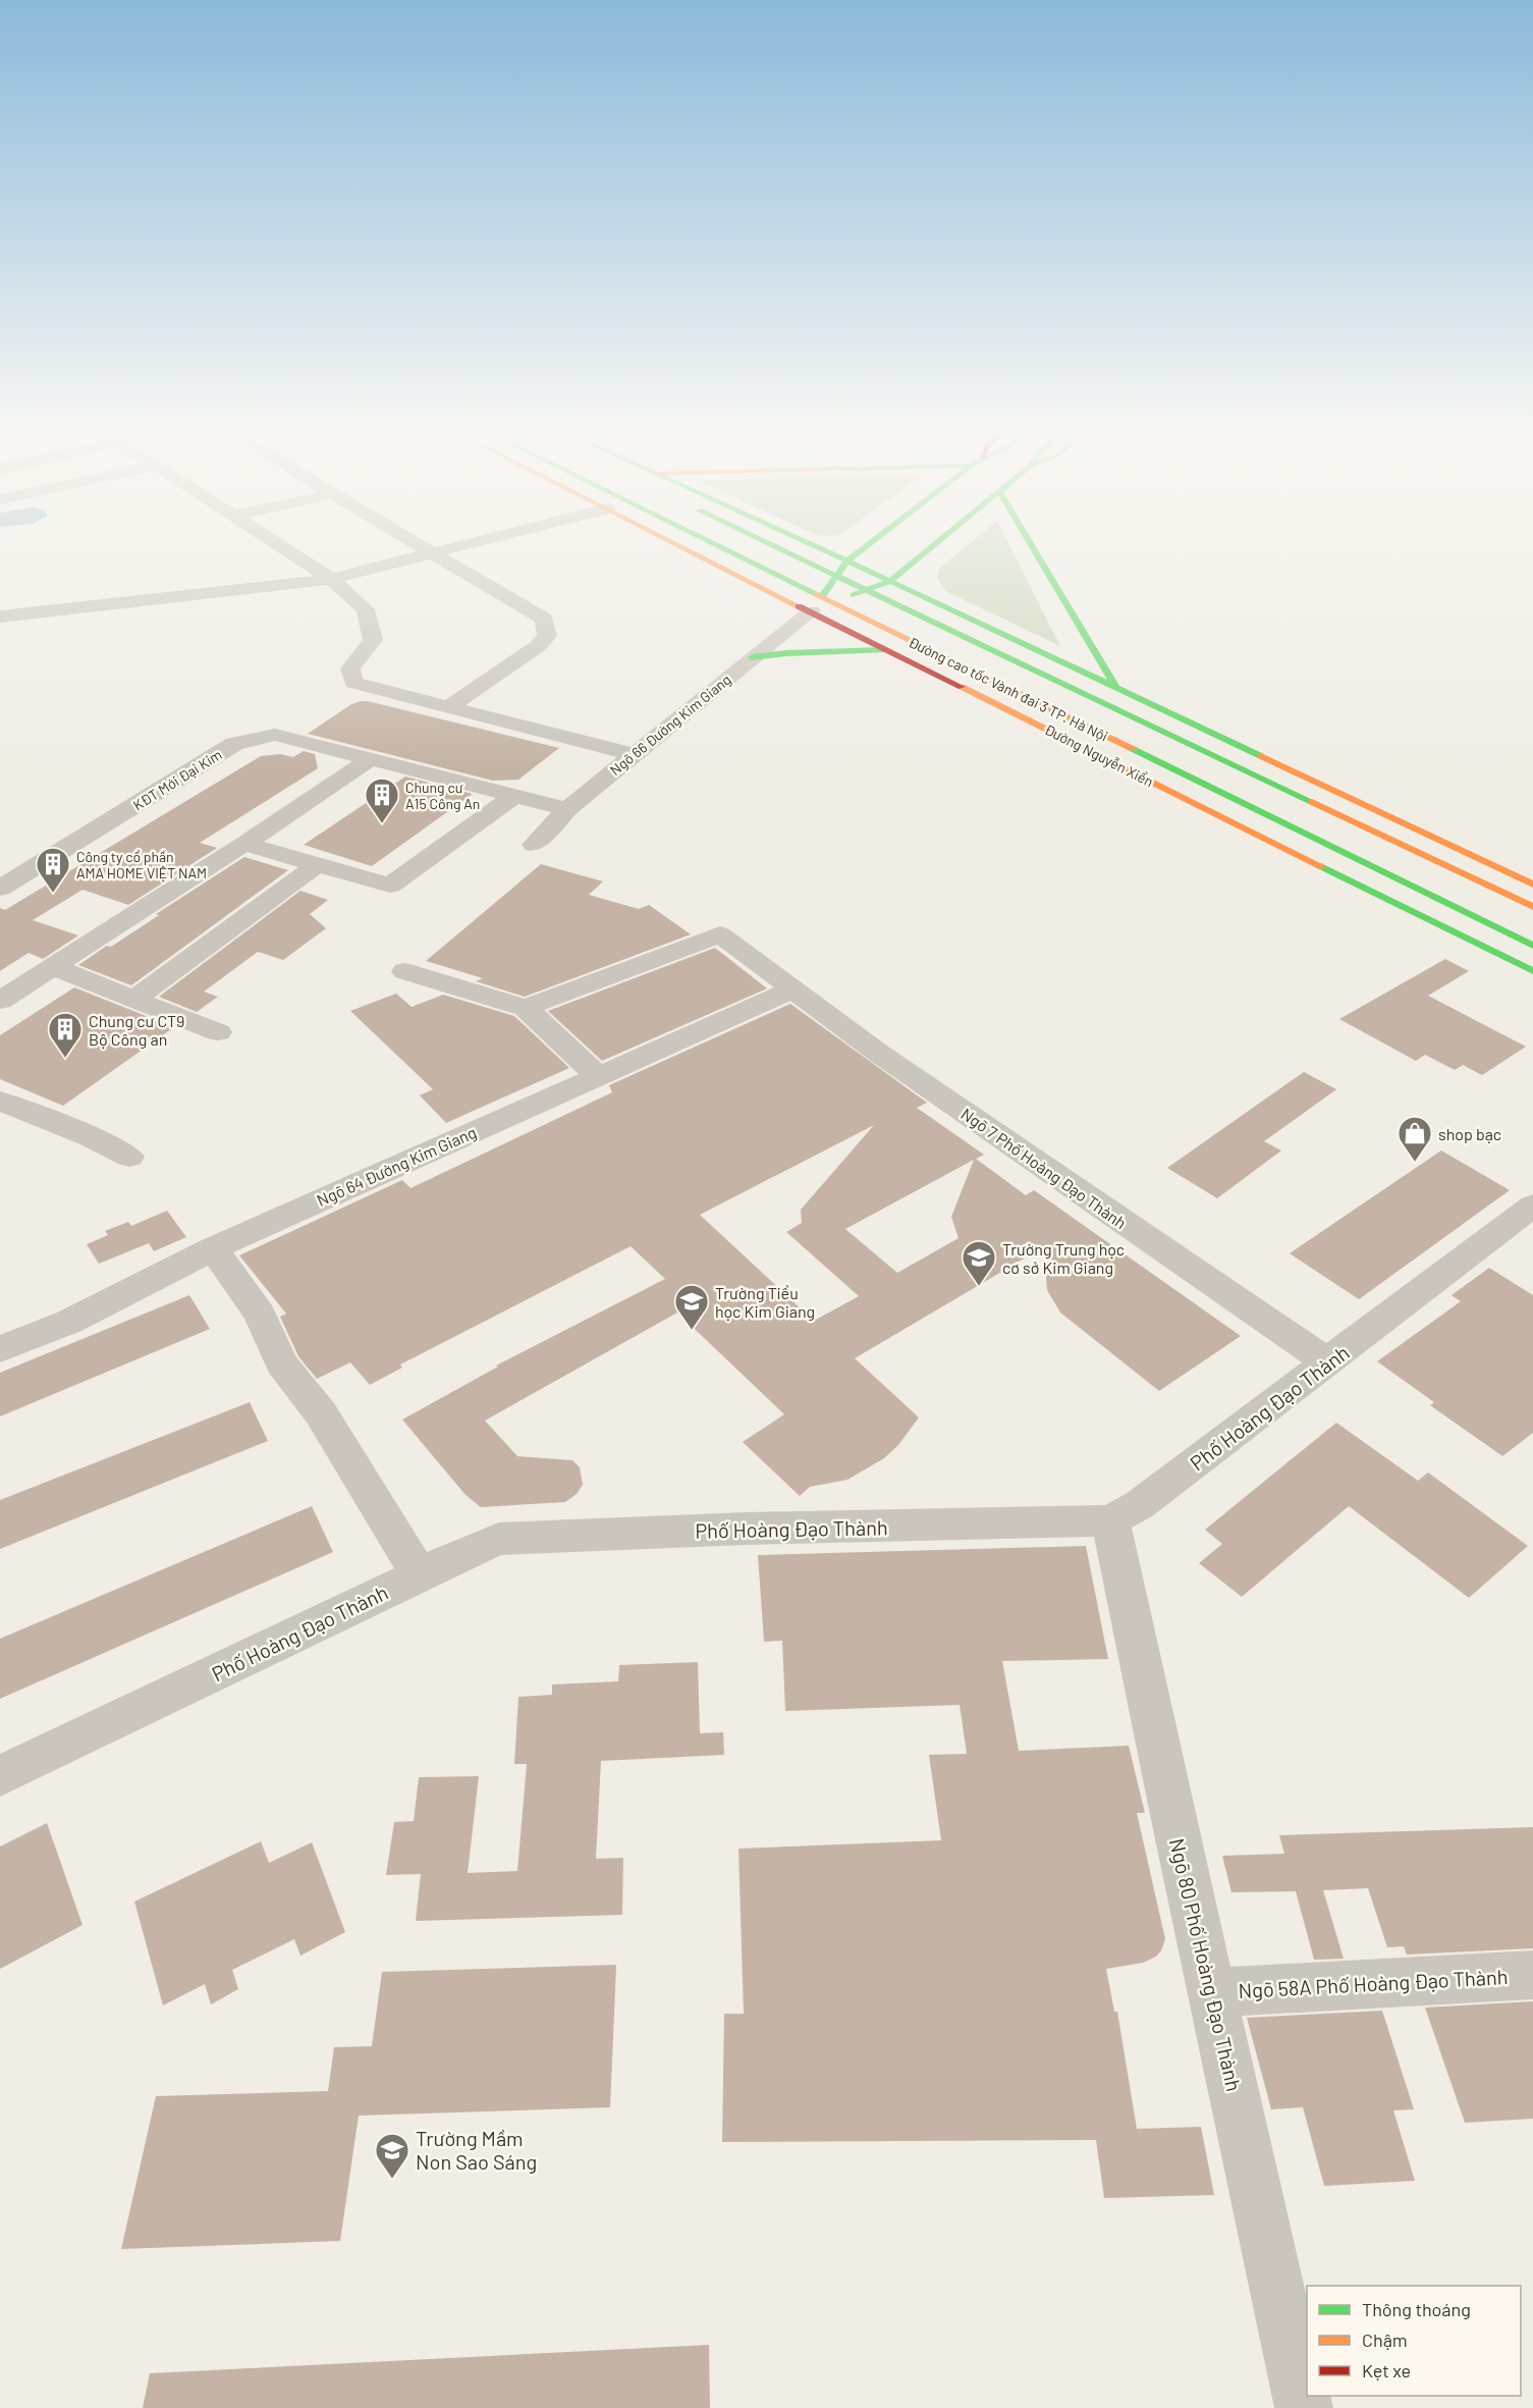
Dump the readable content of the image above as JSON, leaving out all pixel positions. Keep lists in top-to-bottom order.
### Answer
{
  "streets": {
    "main road": ["Đường cao tốc Vành đai 3 TP. Hà Nội", "Đường Nguyễn Xiển"],
    "street": [
      "Ngõ 66 Đường Kim Giang",
      "KĐT Mới Đại Kim",
      "Ngõ 64 Đường Kim Giang",
      "Ngõ 7 Phố Hoàng Đạo Thành",
      "Phố Hoàng Đạo Thành",
      "Ngõ 80 Phố Hoàng Đạo Thành",
      "Ngõ 58A Phố Hoàng Đạo Thành"
    ]
  },
  "crossings": [
    ["Ngõ 66 Đường Kim Giang", "Đường Nguyễn Xiển"],
    ["Ngõ 66 Đường Kim Giang", "KĐT Mới Đại Kim"],
    ["Ngõ 64 Đường Kim Giang", "Ngõ 7 Phố Hoàng Đạo Thành"],
    ["Ngõ 7 Phố Hoàng Đạo Thành", "Phố Hoàng Đạo Thành"],
    ["Phố Hoàng Đạo Thành", "Ngõ 80 Phố Hoàng Đạo Thành"],
    ["Ngõ 80 Phố Hoàng Đạo Thành", "Ngõ 58A Phố Hoàng Đạo Thành"]
  ],
  "places": {
    "building": ["Chung cư A15 Công An", "Công ty cổ phần AMA HOME VIỆT NAM", "Chung cư CT9 Bộ Công an"],
    "shop": ["shop bạc"],
    "school or university": ["Trường Trung học cơ sở Kim Giang", "Trường Tiểu học Kim Giang", "Trường Mầm Non Sao Sáng"]
  },
  "legend": ["Thông thoáng", "Chậm", "Kẹt xe"]
}
